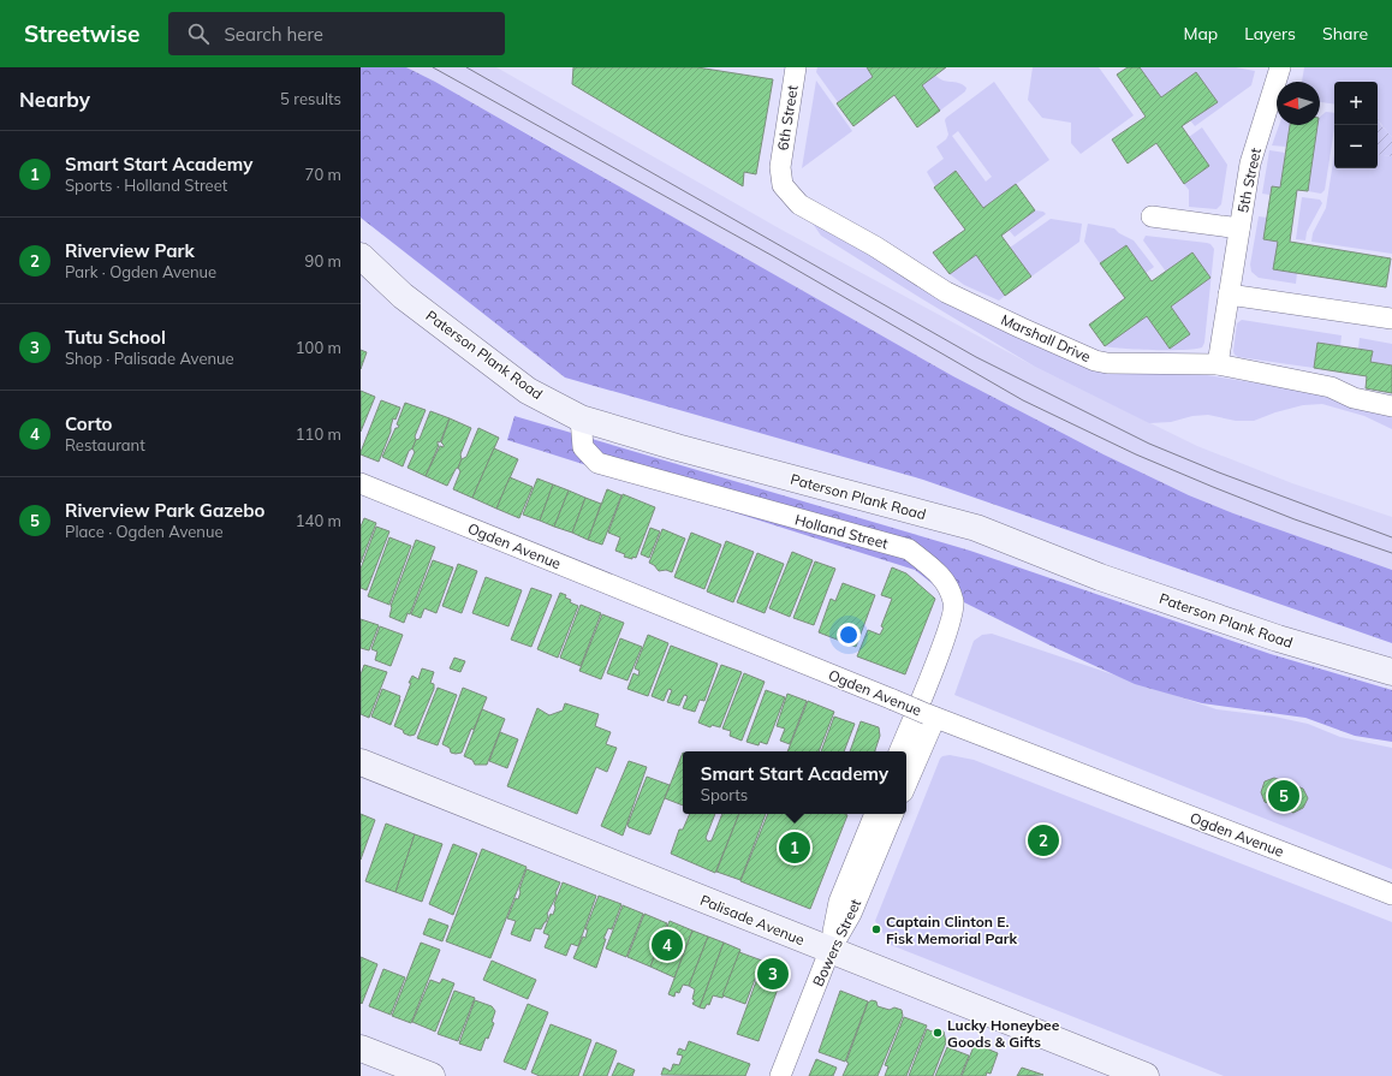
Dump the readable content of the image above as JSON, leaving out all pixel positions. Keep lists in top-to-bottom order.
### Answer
{
  "streets": {
    "main road": ["Paterson Plank Road", "Palisade Avenue"],
    "street": [
      "6th Street",
      "5th Street",
      "Marshall Drive",
      "Holland Street",
      "Ogden Avenue",
      "Bowers Street"
    ]
  },
  "crossings": [
    ["6th Street", "Marshall Drive"],
    ["Paterson Plank Road", "Holland Street"],
    ["Palisade Avenue", "Bowers Street"]
  ],
  "places": ["Captain Clinton E. Fisk Memorial Park", "Lucky Honeybee Goods & Gifts"],
  "north": "left",
  "page": {
    "header": "Streetwise",
    "search": "Search here",
    "nav": ["Map", "Layers", "Share"],
    "heading": ["Nearby", "5 results"],
    "map_buttons": ["+", "−"],
    "list": [
      {
        "mark": "1",
        "name": "Smart Start Academy",
        "note": "Sports · Holland Street",
        "value": "70 m"
      },
      {
        "mark": "2",
        "name": "Riverview Park",
        "note": "Park · Ogden Avenue",
        "value": "90 m"
      },
      {
        "mark": "3",
        "name": "Tutu School",
        "note": "Shop · Palisade Avenue",
        "value": "100 m"
      },
      {
        "mark": "4",
        "name": "Corto",
        "note": "Restaurant",
        "value": "110 m"
      },
      {
        "mark": "5",
        "name": "Riverview Park Gazebo",
        "note": "Place · Ogden Avenue",
        "value": "140 m"
      }
    ],
    "popup": ["Smart Start Academy", "Sports"],
    "pins": [
      "5",
      "2",
      "1",
      "4",
      "3"
    ]
  }
}
